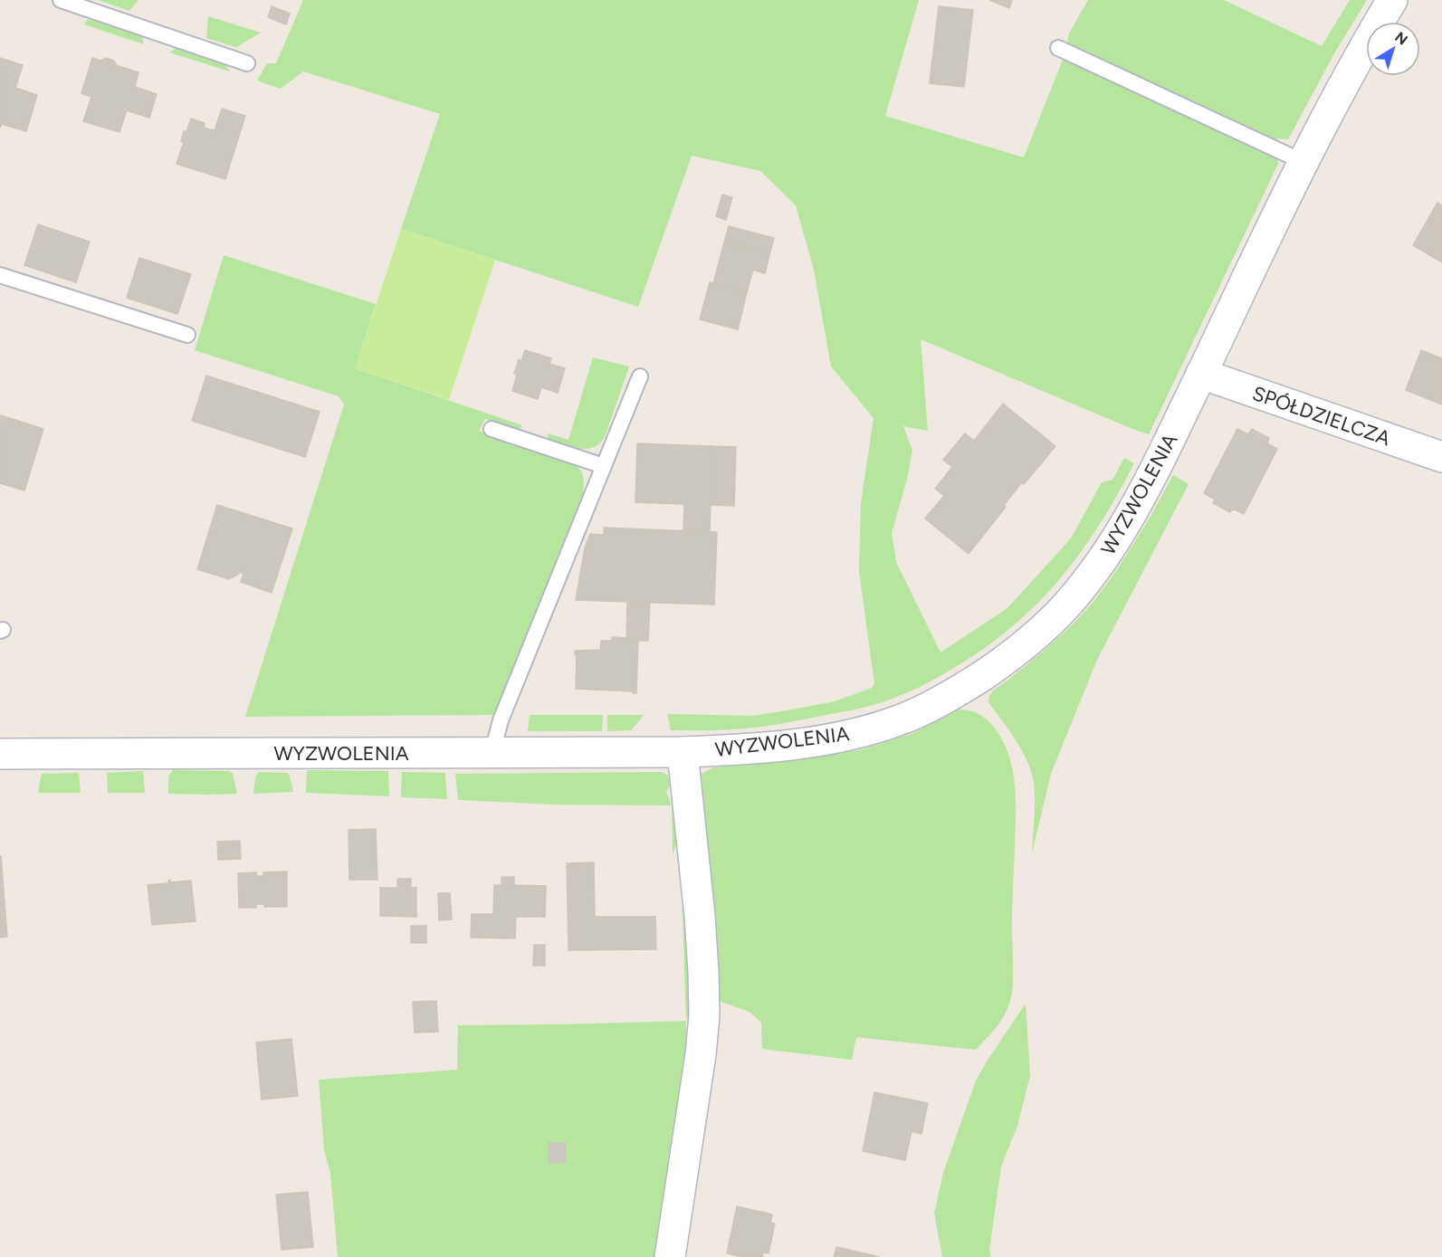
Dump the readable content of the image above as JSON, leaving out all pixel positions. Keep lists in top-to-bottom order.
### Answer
{
  "streets": {
    "street": ["SPÓŁDZIELCZA", "WYZWOLENIA"]
  },
  "crossings": [
    ["SPÓŁDZIELCZA", "WYZWOLENIA"]
  ],
  "north": "top right"
}
